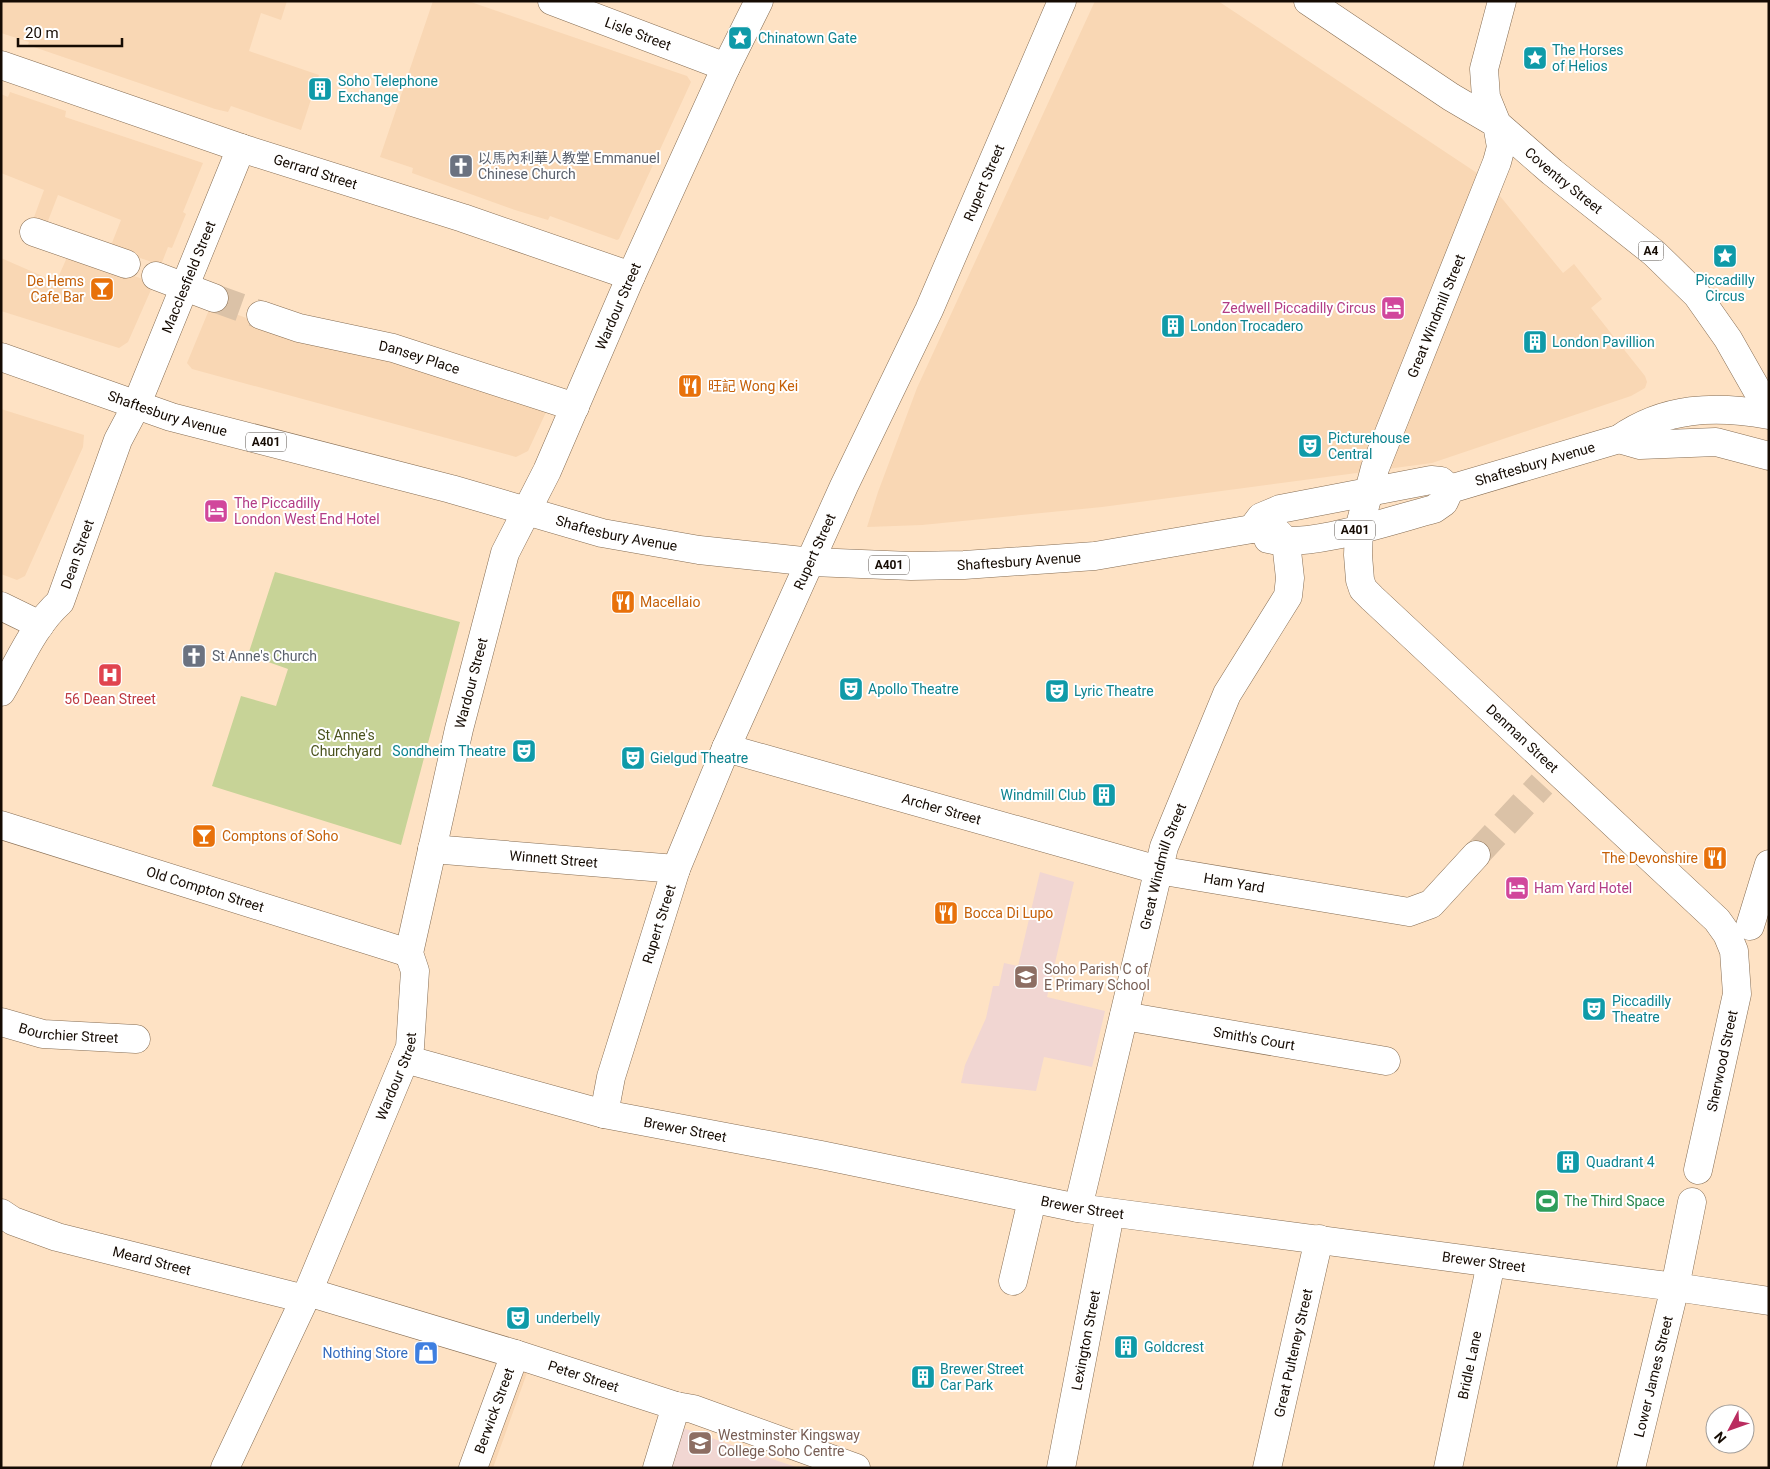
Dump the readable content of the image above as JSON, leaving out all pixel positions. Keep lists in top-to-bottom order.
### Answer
{
  "streets": {
    "street": [
      "Lisle Street",
      "Gerrard Street",
      "Coventry Street",
      "Rupert Street",
      "A4",
      "Macclesfield Street",
      "Wardour Street",
      "Great Windmill Street",
      "Dansey Place",
      "Shaftesbury Avenue",
      "A401",
      "Dean Street",
      "Denman Street",
      "Archer Street",
      "Winnett Street",
      "Ham Yard",
      "Old Compton Street",
      "Bourchier Street",
      "Smith's Court",
      "Sherwood Street",
      "Brewer Street",
      "Meard Street",
      "Lexington Street",
      "Great Pulteney Street",
      "Bridle Lane",
      "Peter Street",
      "Lower James Street",
      "Berwick Street"
    ]
  },
  "crossings": [
    ["Lisle Street", "Wardour Street"],
    ["Gerrard Street", "Macclesfield Street"],
    ["Gerrard Street", "Wardour Street"],
    ["Coventry Street", "A4"],
    ["Coventry Street", "Great Windmill Street"],
    ["Rupert Street", "Shaftesbury Avenue"],
    ["Rupert Street", "Archer Street"],
    ["Rupert Street", "Winnett Street"],
    ["Rupert Street", "Brewer Street"],
    ["A4", "Great Windmill Street"],
    ["Macclesfield Street", "Shaftesbury Avenue"],
    ["Macclesfield Street", "Dean Street"],
    ["Wardour Street", "Dansey Place"],
    ["Wardour Street", "Shaftesbury Avenue"],
    ["Wardour Street", "Winnett Street"],
    ["Wardour Street", "Old Compton Street"],
    ["Wardour Street", "Brewer Street"],
    ["Wardour Street", "Meard Street"],
    ["Wardour Street", "Peter Street"],
    ["Great Windmill Street", "A401"],
    ["Great Windmill Street", "Denman Street"],
    ["Great Windmill Street", "Archer Street"],
    ["Great Windmill Street", "Ham Yard"],
    ["Great Windmill Street", "Smith's Court"],
    ["Great Windmill Street", "Brewer Street"],
    ["Shaftesbury Avenue", "A401"],
    ["Shaftesbury Avenue", "Dean Street"],
    ["A401", "Denman Street"],
    ["Denman Street", "Sherwood Street"],
    ["Archer Street", "Ham Yard"],
    ["Brewer Street", "Lexington Street"],
    ["Brewer Street", "Great Pulteney Street"],
    ["Brewer Street", "Bridle Lane"],
    ["Brewer Street", "Lower James Street"],
    ["Meard Street", "Peter Street"],
    ["Peter Street", "Berwick Street"]
  ],
  "parks": ["St Anne's Churchyard"],
  "places": {
    "place": ["Chinatown Gate", "The Horses of Helios", "Piccadilly Circus"],
    "building": [
      "Soho Telephone Exchange",
      "London Trocadero",
      "London Pavillion",
      "Windmill Club",
      "Quadrant 4",
      "Goldcrest",
      "Brewer Street Car Park"
    ],
    "church": ["以馬內利華人教堂 Emmanuel Chinese Church", "St Anne's Church"],
    "bar": ["De Hems Cafe Bar", "Comptons of Soho"],
    "hotel": ["Zedwell Piccadilly Circus", "The Piccadilly London West End Hotel", "Ham Yard Hotel"],
    "restaurant": [
      "旺記 Wong Kei",
      "Macellaio",
      "The Devonshire",
      "Bocca Di Lupo"
    ],
    "theatre": [
      "Picturehouse Central",
      "Apollo Theatre",
      "Lyric Theatre",
      "Sondheim Theatre",
      "Gielgud Theatre",
      "Piccadilly Theatre",
      "underbelly"
    ],
    "hospital": ["56 Dean Street"],
    "school or university": ["Soho Parish C of E Primary School", "Westminster Kingsway College Soho Centre"],
    "sports": ["The Third Space"],
    "shop": ["Nothing Store"]
  },
  "scale_bar": "20 m",
  "north": "bottom left"
}
